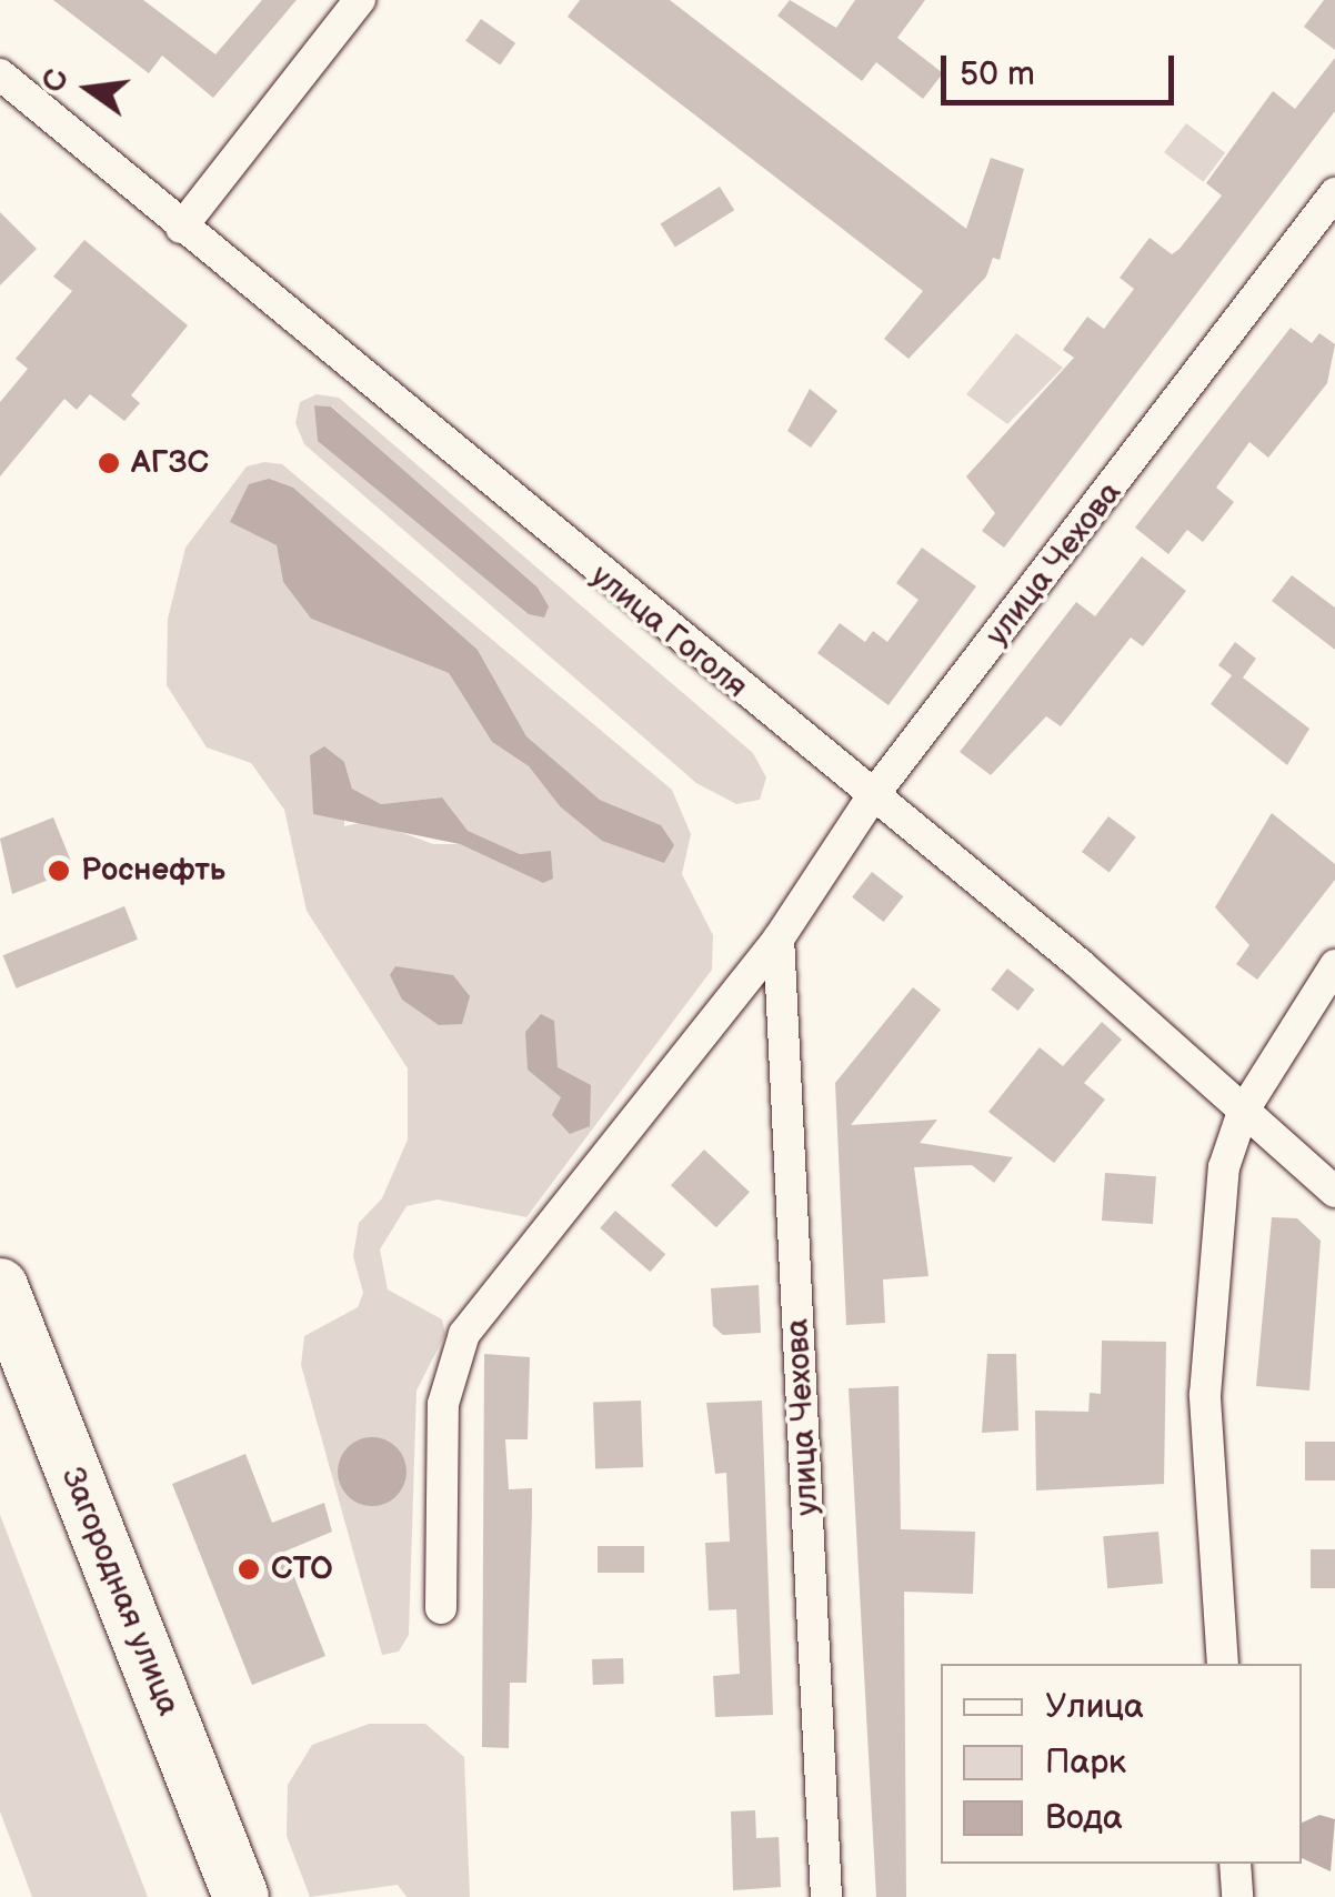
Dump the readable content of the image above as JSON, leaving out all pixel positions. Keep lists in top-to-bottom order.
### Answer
{
  "streets": {
    "highway": ["Загородная улица"],
    "street": ["улица Чехова", "улица Гоголя"]
  },
  "crossings": [
    ["улица Чехова", "улица Гоголя"]
  ],
  "places": ["АГЗС", "Роснефть", "СТО"],
  "legend": ["Улица", "Парк", "Вода"],
  "scale_bar": "50 m",
  "north": "left"
}
